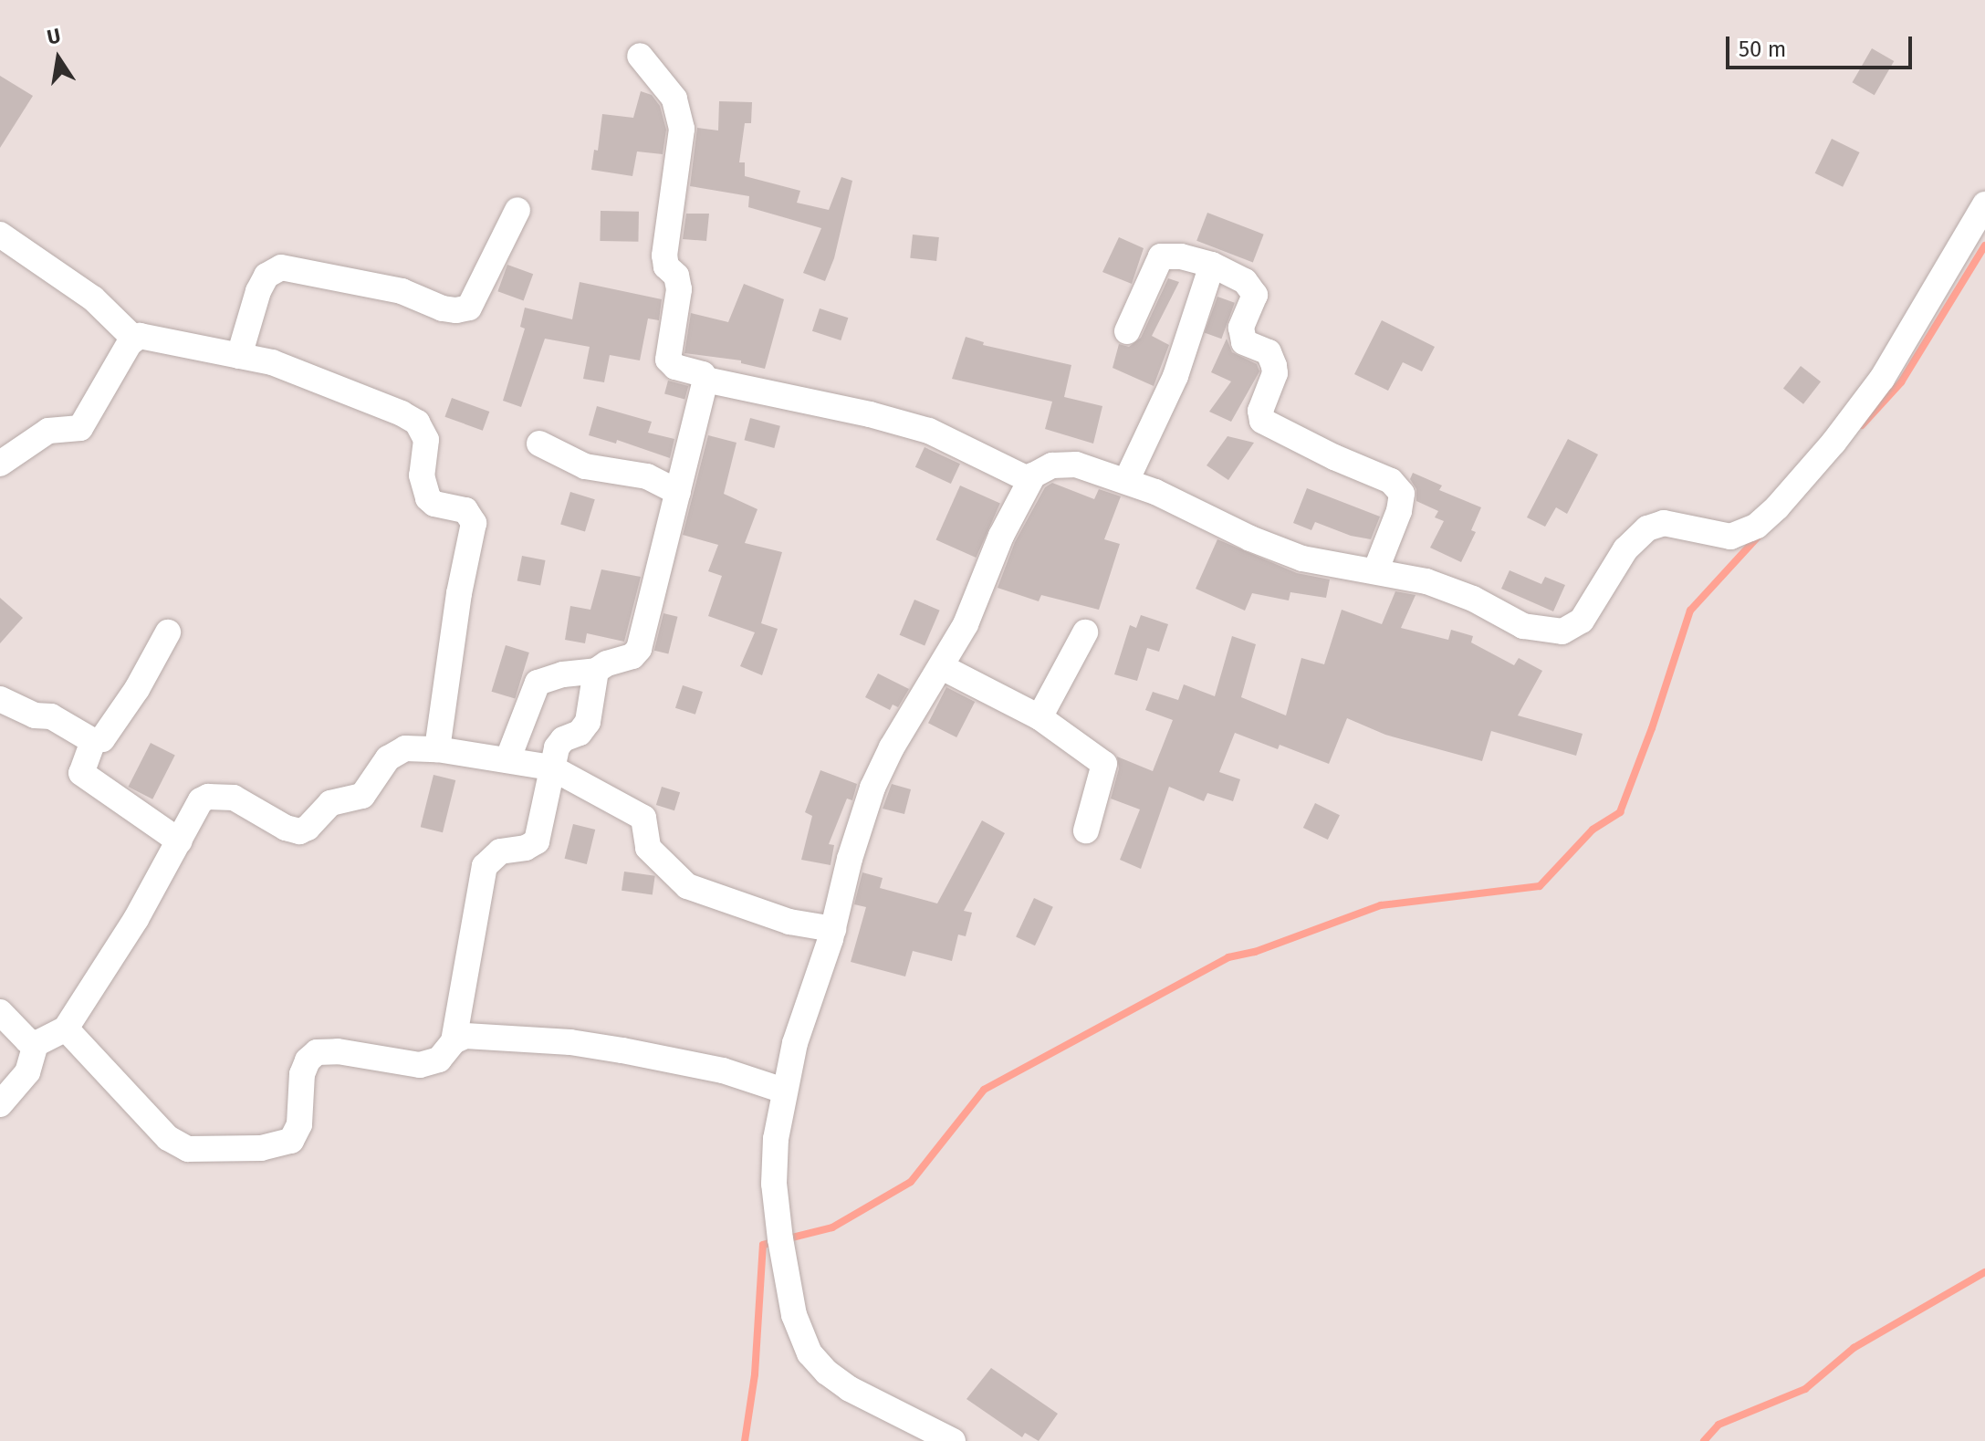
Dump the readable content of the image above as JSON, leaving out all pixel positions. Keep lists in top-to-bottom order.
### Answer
{
  "scale_bar": "50 m",
  "north": "top"
}
